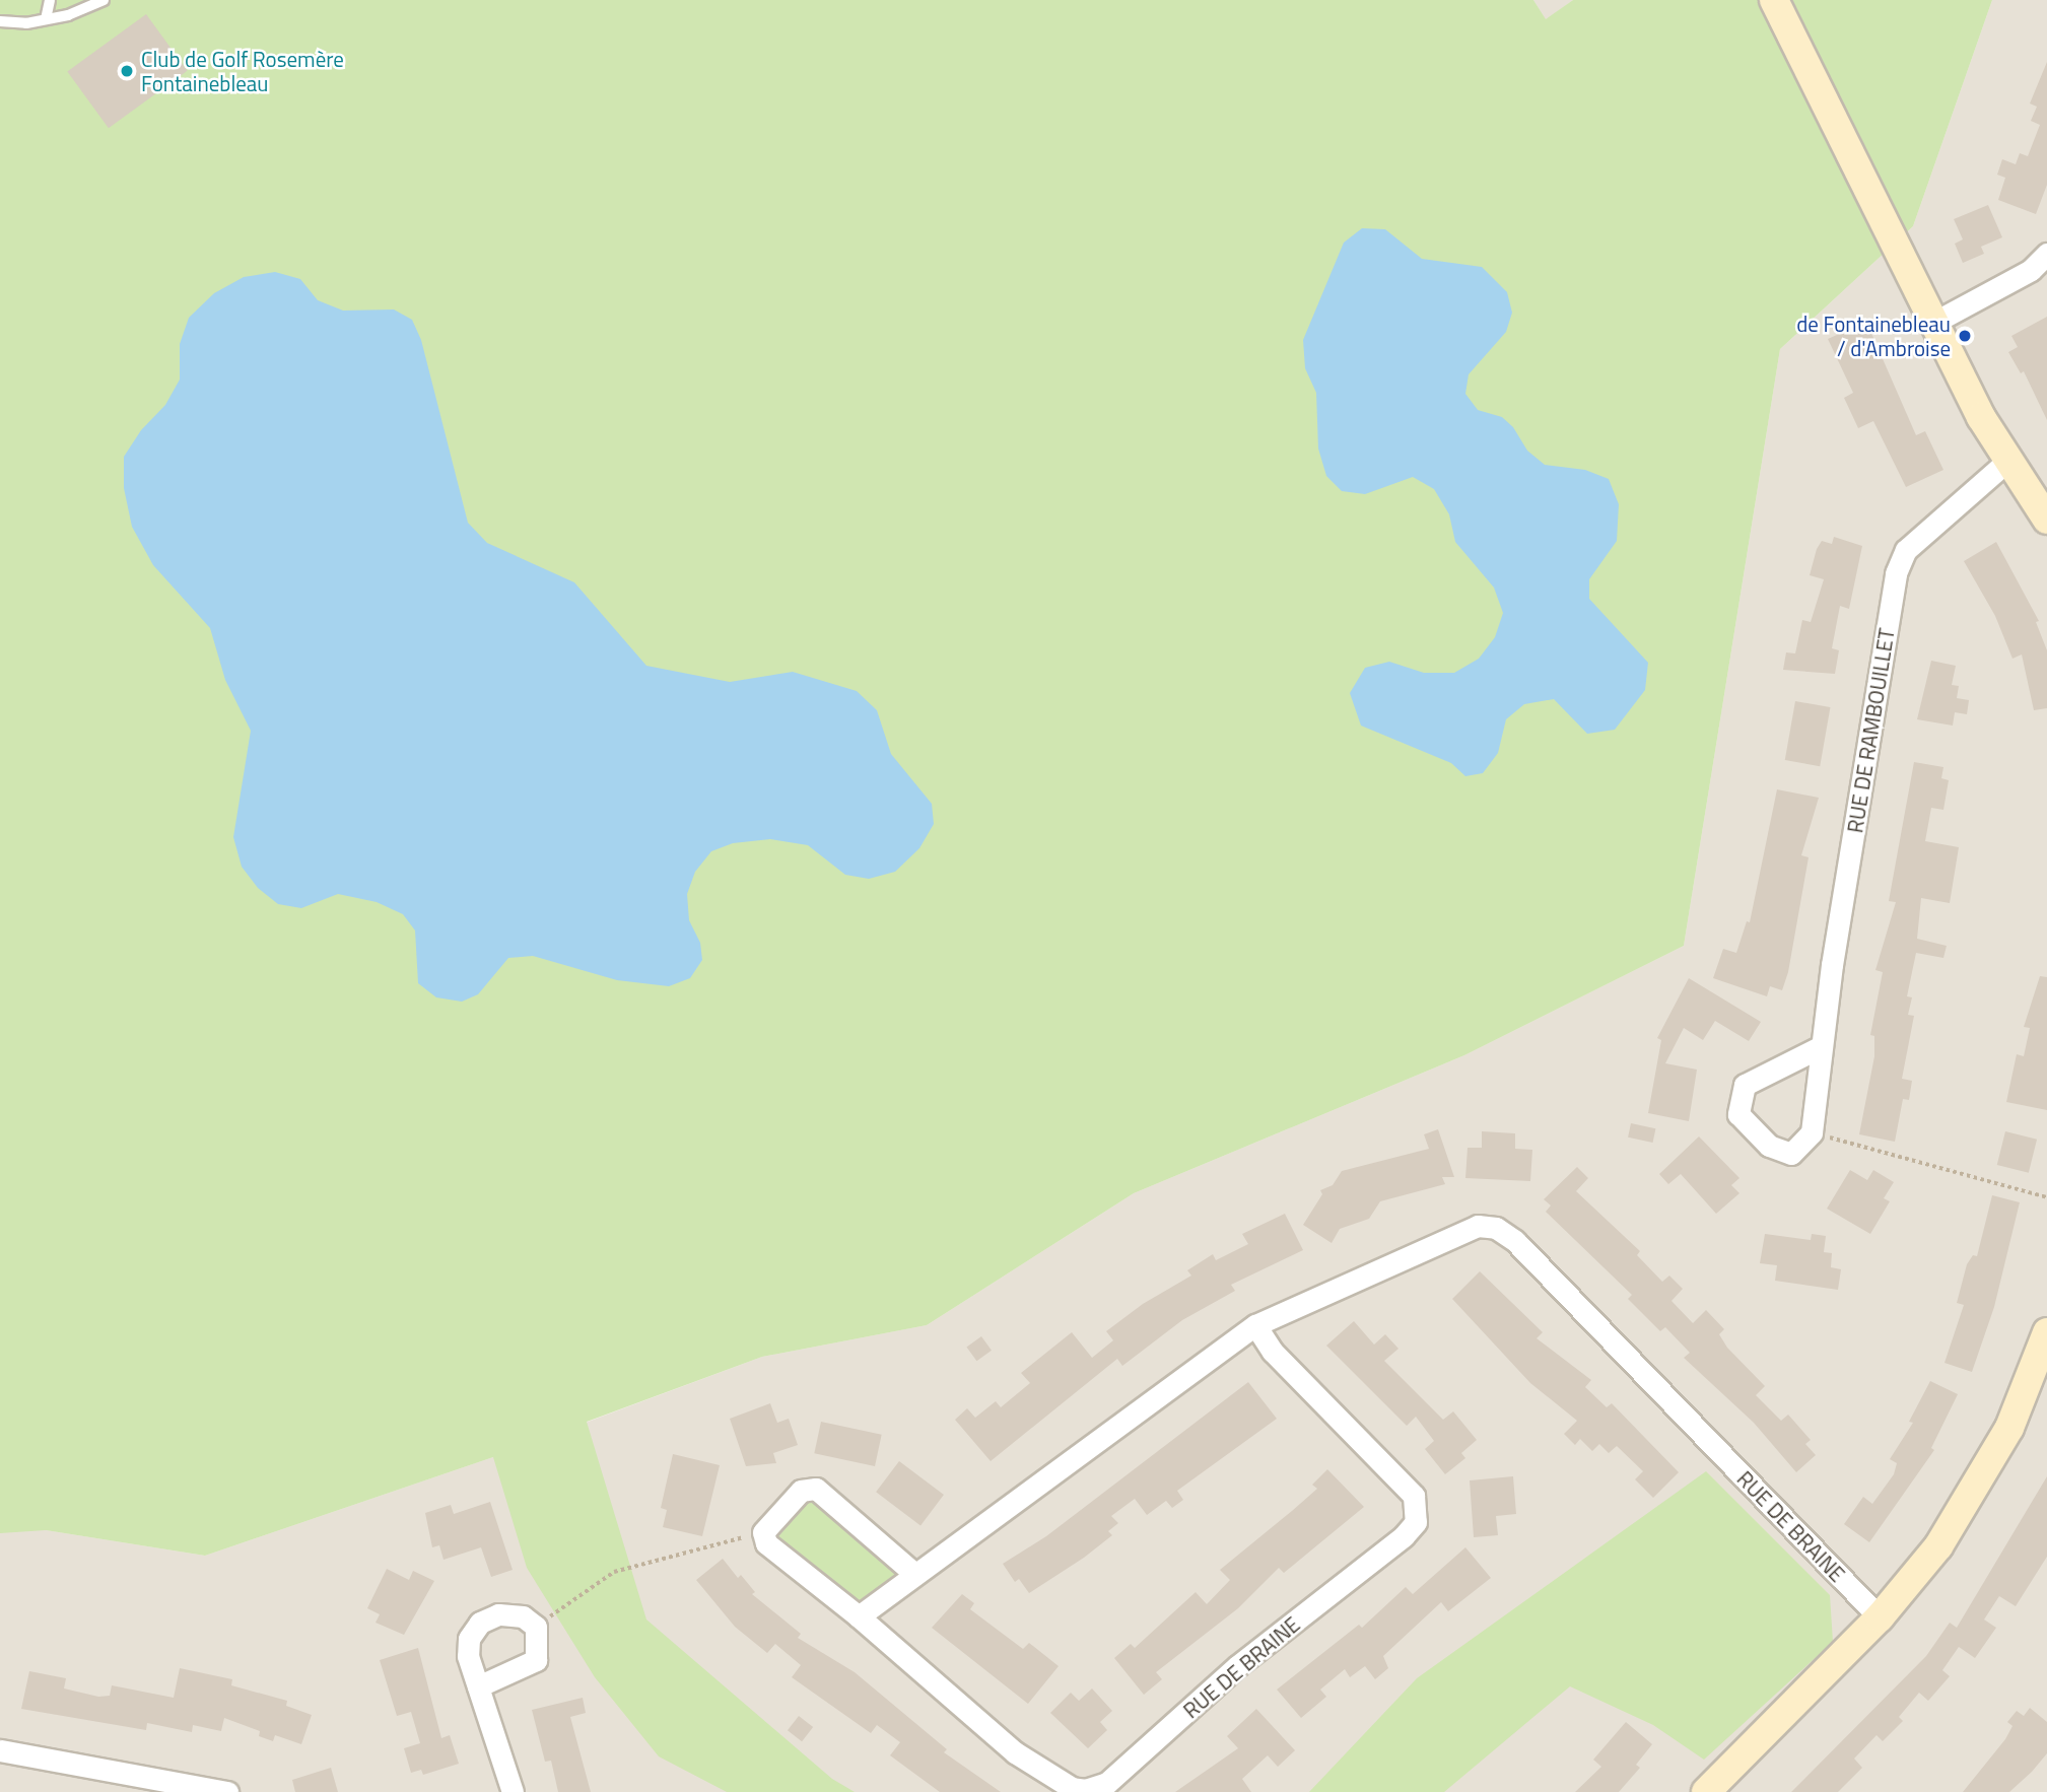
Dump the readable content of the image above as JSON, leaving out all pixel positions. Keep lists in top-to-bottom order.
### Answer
{
  "streets": {
    "street": ["RUE DE RAMBOUILLET", "RUE DE BRAINE"]
  },
  "places": ["Club de Golf Rosemère Fontainebleau", "de Fontainebleau / d'Ambroise"]
}
